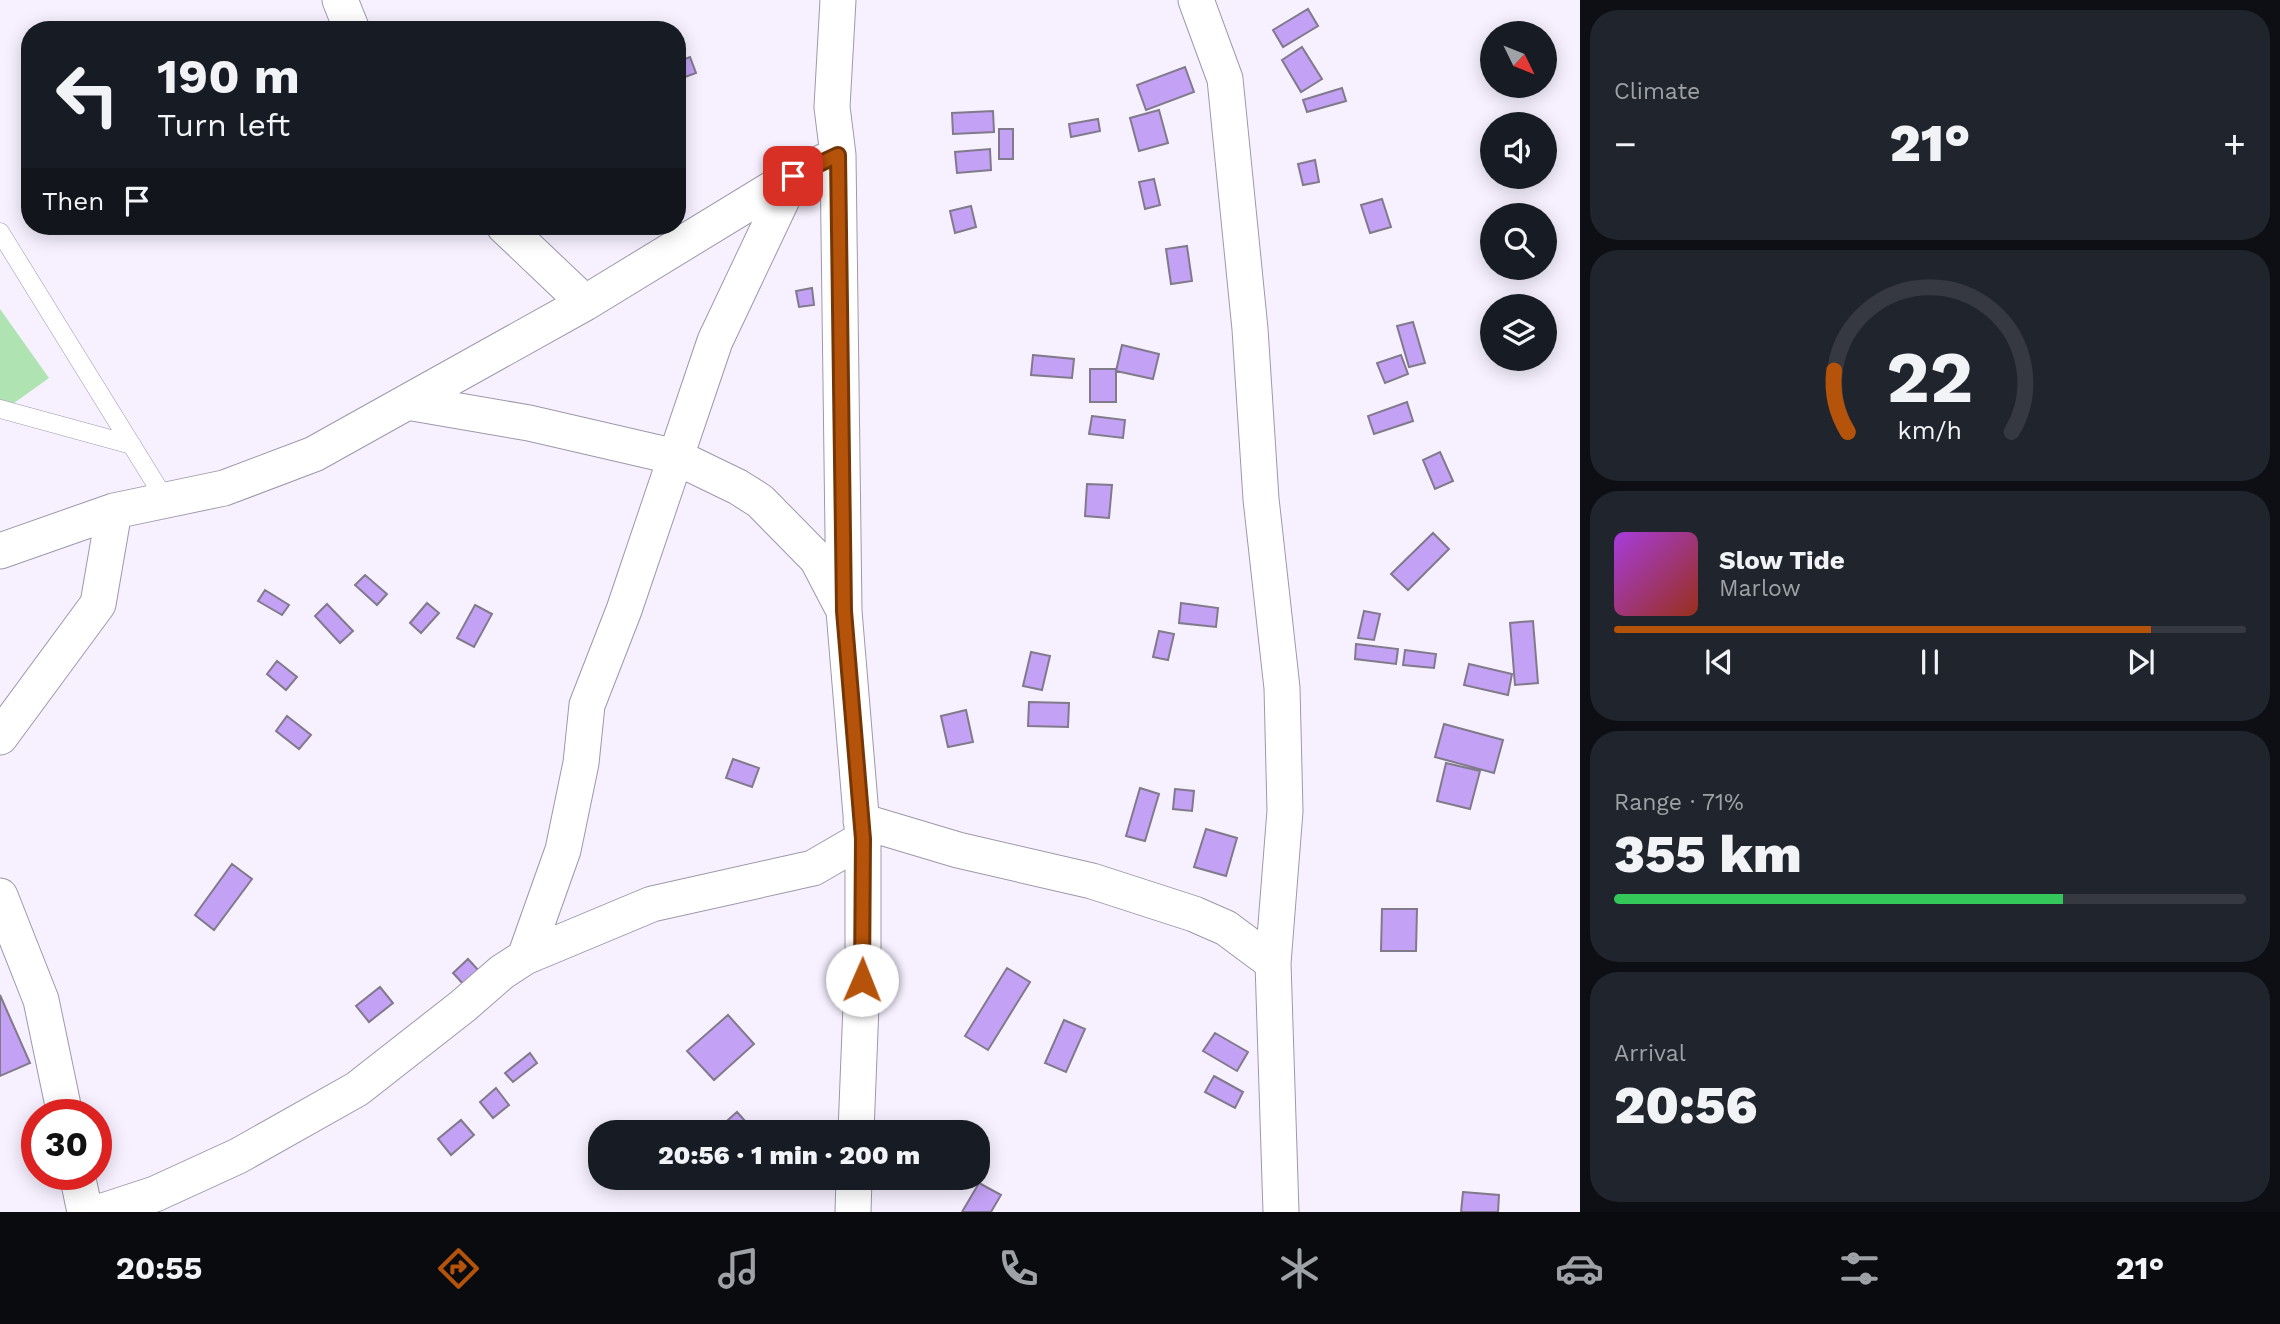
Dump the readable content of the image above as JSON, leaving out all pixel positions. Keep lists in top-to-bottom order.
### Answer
{
  "north": "bottom right",
  "page": {
    "tile": [
      "Climate",
      ["Range · 71%", "355 km"],
      ["Arrival", "20:56"]
    ],
    "turn": ["190 m", "Turn left"],
    "heat": ["−", "21°", "+"],
    "then": "Then",
    "song": ["Slow Tide", "Marlow"],
    "limit": "30",
    "trip": "20:56 · 1 min · 200 m",
    "tabs": ["20:55", "21°"],
    "gauge": ["22", "km/h"]
  }
}
